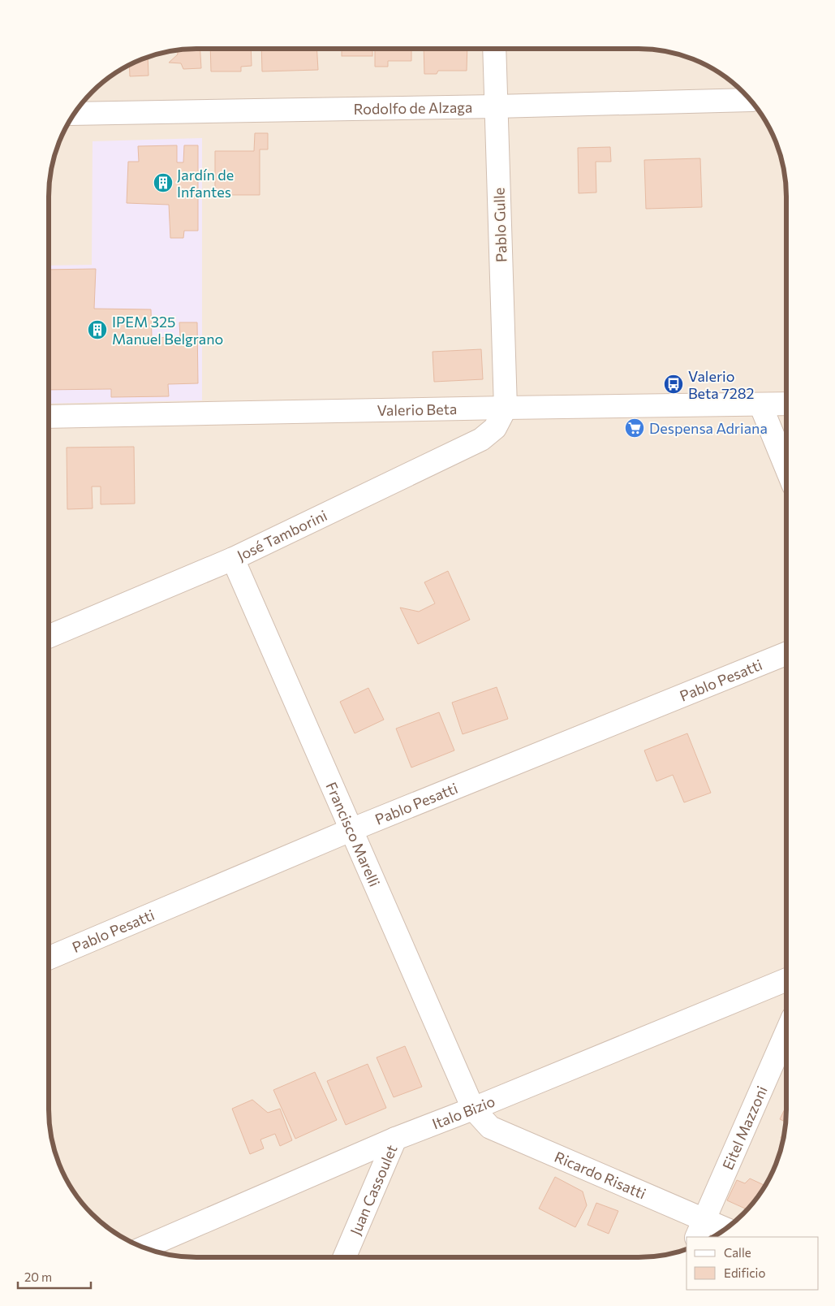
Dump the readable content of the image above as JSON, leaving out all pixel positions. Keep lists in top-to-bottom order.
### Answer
{
  "streets": {
    "street": [
      "Rodolfo de Alzaga",
      "Pablo Gulle",
      "Valerio Beta",
      "José Tamborini",
      "Pablo Pesatti",
      "Francisco Marelli",
      "Italo Bizio",
      "Eitel Mazzoni",
      "Ricardo Risatti",
      "Juan Cassoulet"
    ]
  },
  "crossings": [
    ["Rodolfo de Alzaga", "Pablo Gulle"],
    ["Pablo Gulle", "Valerio Beta"],
    ["Pablo Gulle", "José Tamborini"],
    ["Valerio Beta", "José Tamborini"],
    ["José Tamborini", "Francisco Marelli"],
    ["Pablo Pesatti", "Francisco Marelli"],
    ["Francisco Marelli", "Italo Bizio"],
    ["Francisco Marelli", "Ricardo Risatti"],
    ["Italo Bizio", "Ricardo Risatti"],
    ["Italo Bizio", "Juan Cassoulet"],
    ["Eitel Mazzoni", "Ricardo Risatti"]
  ],
  "places": {
    "building": ["Jardín de Infantes", "IPEM 325 Manuel Belgrano"],
    "bus stop": ["Valerio Beta 7282"],
    "supermarket": ["Despensa Adriana"]
  },
  "legend": ["Calle", "Edificio"],
  "scale_bar": "20 m"
}
